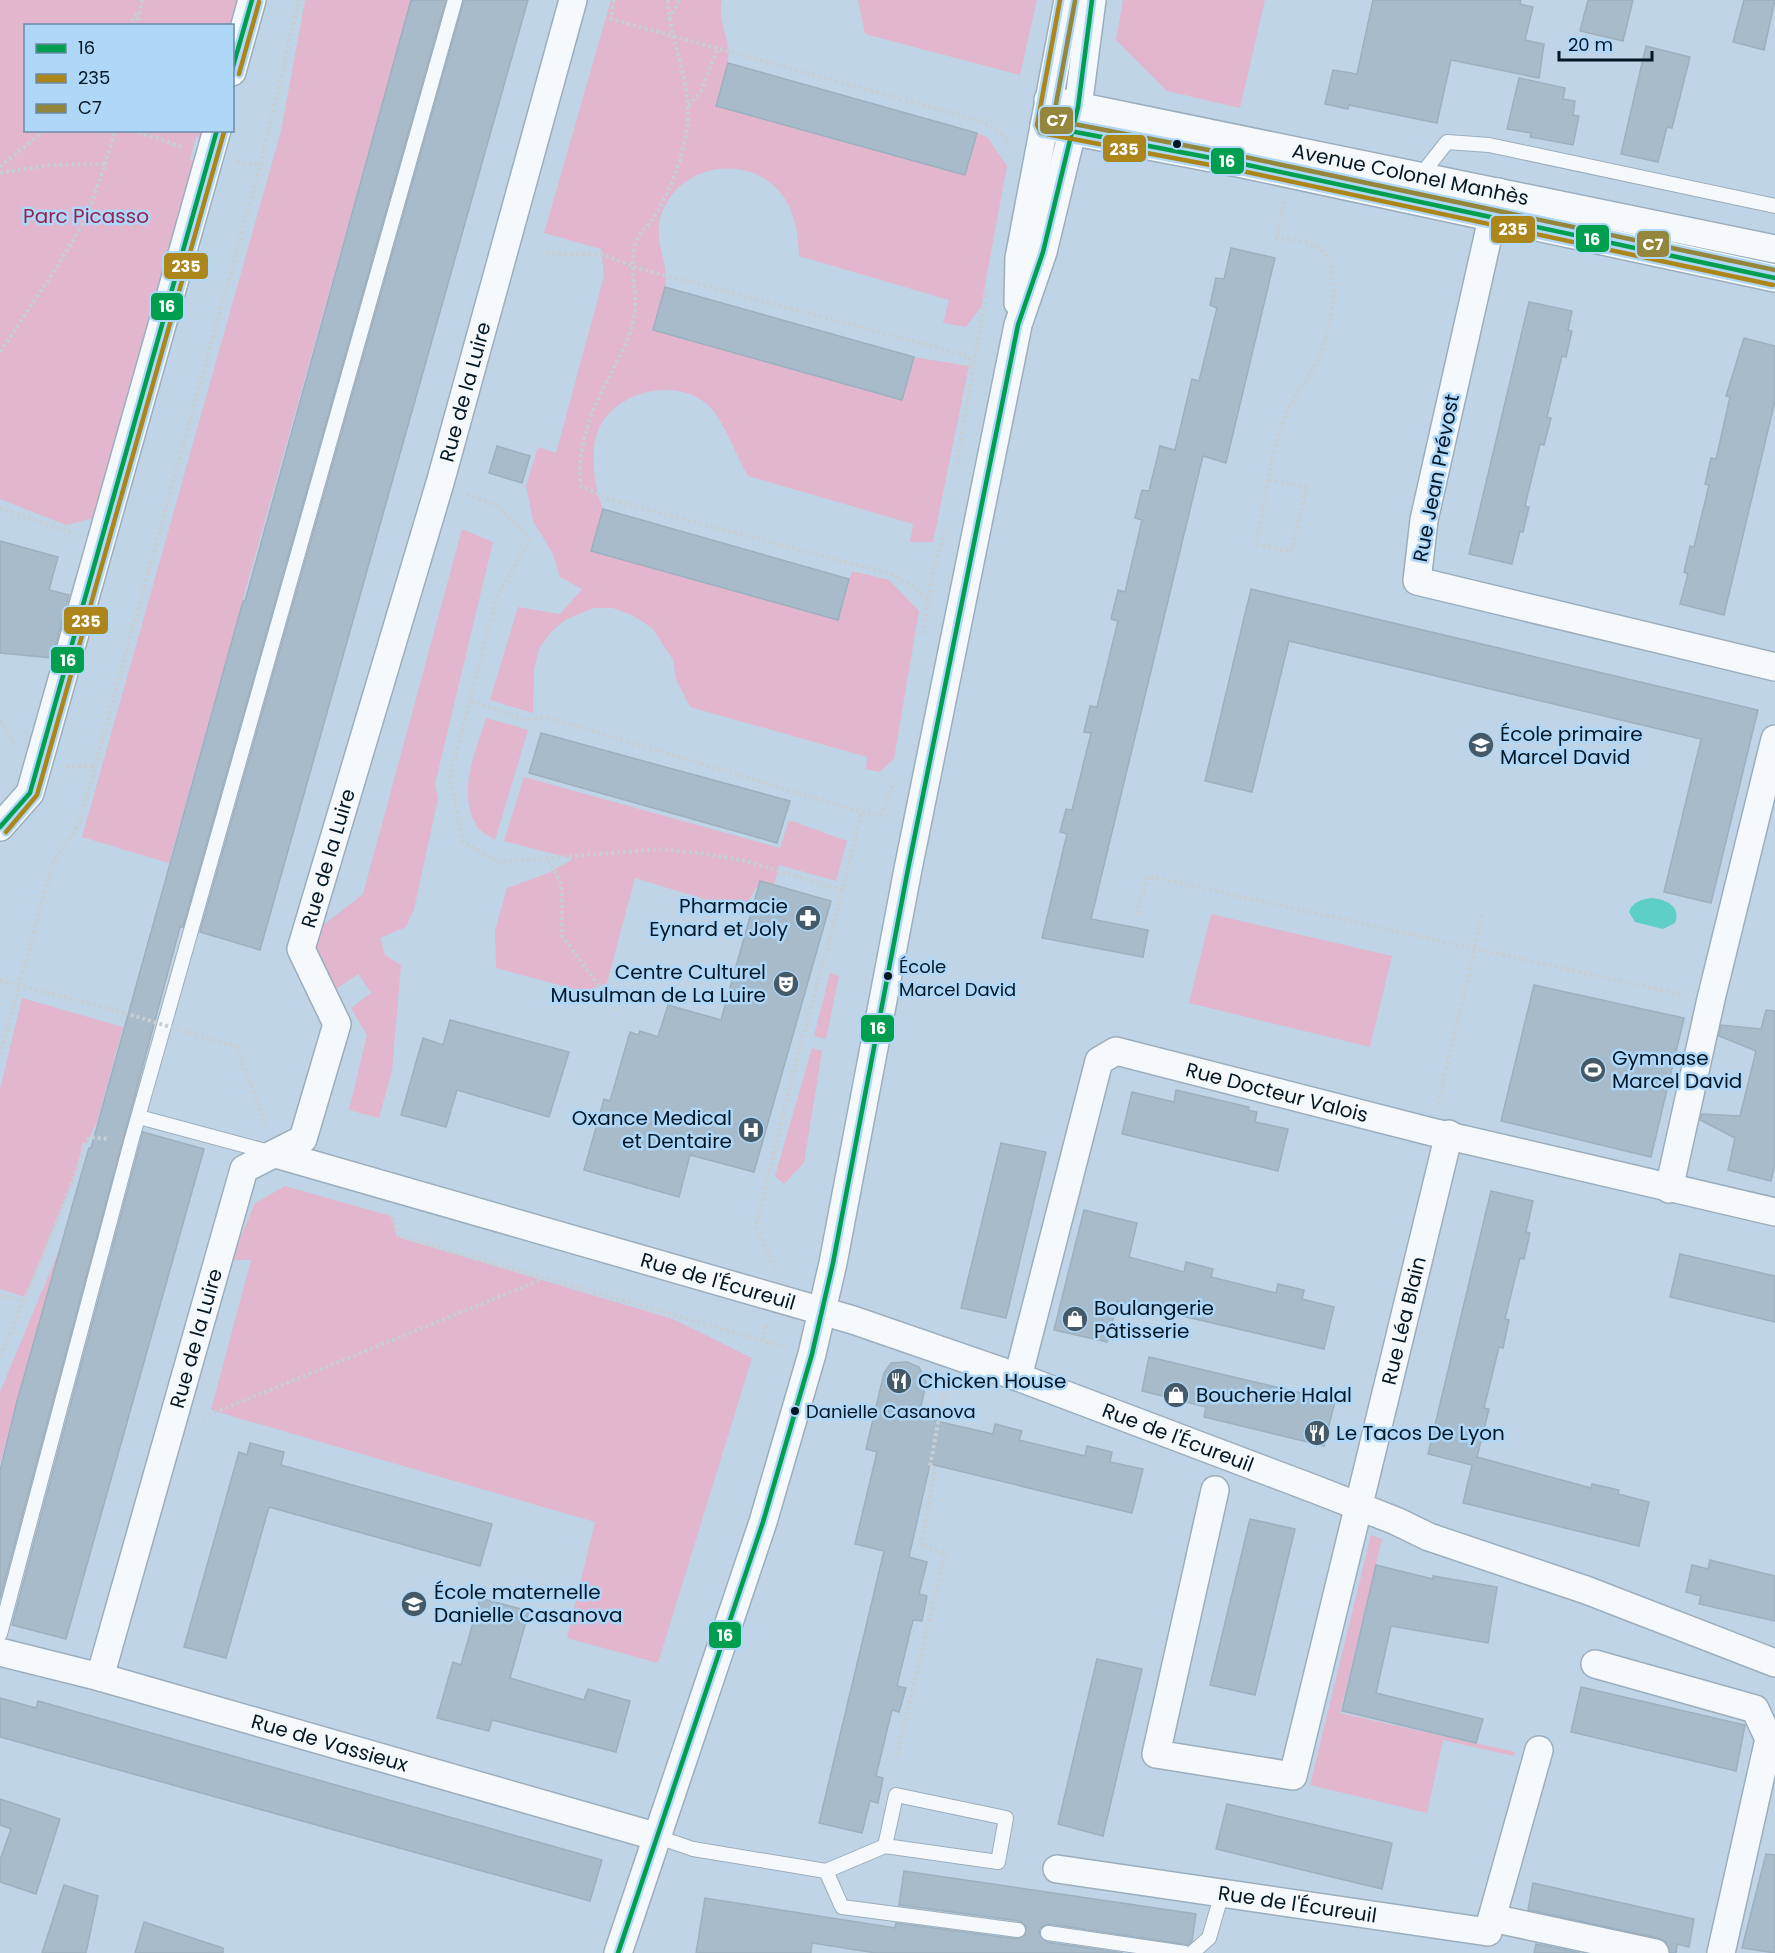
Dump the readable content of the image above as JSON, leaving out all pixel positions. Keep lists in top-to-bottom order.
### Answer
{
  "streets": {
    "street": [
      "Avenue Colonel Manhès",
      "Rue de la Luire",
      "Rue Jean Prévost",
      "Rue Docteur Valois",
      "Rue de l'Écureuil",
      "Rue Léa Blain",
      "Rue de Vassieux"
    ]
  },
  "crossings": [
    ["Avenue Colonel Manhès", "Rue Jean Prévost"],
    ["Rue de la Luire", "Rue de l'Écureuil"],
    ["Rue de la Luire", "Rue de Vassieux"],
    ["Rue Docteur Valois", "Rue de l'Écureuil"],
    ["Rue Docteur Valois", "Rue Léa Blain"],
    ["Rue de l'Écureuil", "Rue Léa Blain"]
  ],
  "parks": ["Parc Picasso"],
  "places": {
    "school or university": ["École primaire Marcel David", "École maternelle Danielle Casanova"],
    "pharmacy": ["Pharmacie Eynard et Joly"],
    "other": ["École Marcel David", "Danielle Casanova"],
    "theatre": ["Centre Culturel Musulman de La Luire"],
    "sports": ["Gymnase Marcel David"],
    "hospital": ["Oxance Medical et Dentaire"],
    "shop": ["Boulangerie Pâtisserie", "Boucherie Halal"],
    "restaurant": ["Chicken House", "Le Tacos De Lyon"]
  },
  "lines": ["transit line 16", "transit line 235", "transit line C7"],
  "legend": ["16", "235", "C7"],
  "scale_bar": "20 m"
}
